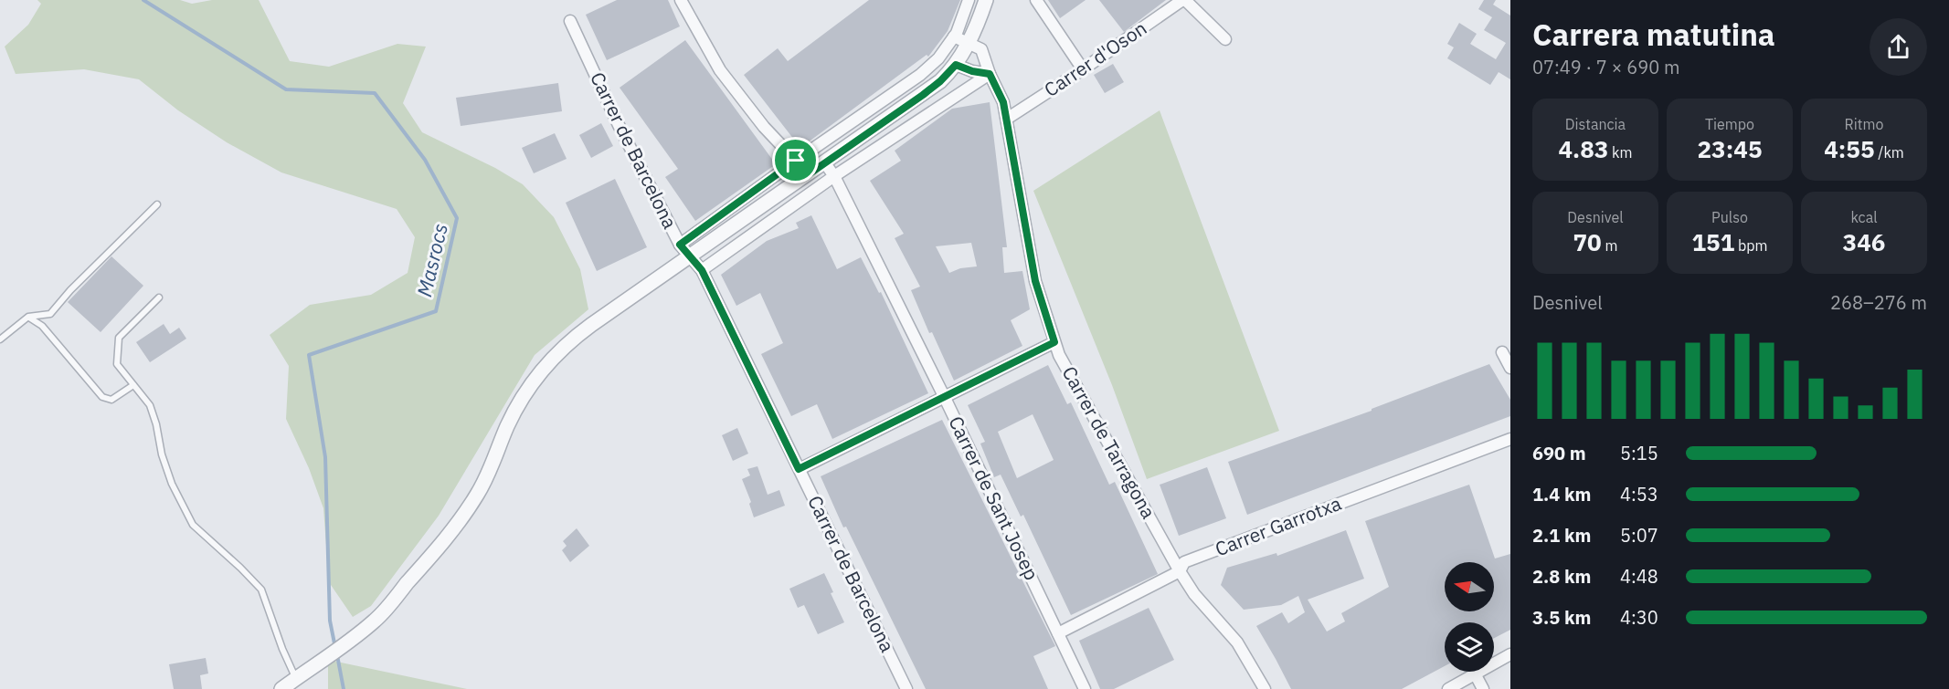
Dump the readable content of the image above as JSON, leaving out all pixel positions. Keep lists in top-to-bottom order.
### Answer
{
  "streets": {
    "street": [
      "Carrer d'Oson",
      "Carrer de Barcelona",
      "Carrer de Tarragona",
      "Carrer de Sant Josep",
      "Carrer Garrotxa"
    ]
  },
  "crossings": [
    ["Carrer d'Oson", "Carrer de Tarragona"],
    ["Carrer de Tarragona", "Carrer Garrotxa"],
    ["Carrer de Sant Josep", "Carrer Garrotxa"]
  ],
  "water": ["Masrocs"],
  "north": "left",
  "page": {
    "heading": ["Carrera matutina", "07:49 · 7 × 690 m"],
    "stats": [
      ["Distancia", "4.83 km"],
      ["Tiempo", "23:45"],
      ["Ritmo", "4:55 /km"],
      ["Desnivel", "70 m"],
      ["Pulso", "151 bpm"],
      ["kcal", "346"]
    ],
    "chart": ["Desnivel", "268–276 m"],
    "list": [
      {
        "name": "690 m",
        "note": "5:15"
      },
      {
        "name": "1.4 km",
        "note": "4:53"
      },
      {
        "name": "2.1 km",
        "note": "5:07"
      },
      {
        "name": "2.8 km",
        "note": "4:48"
      },
      {
        "name": "3.5 km",
        "note": "4:30"
      }
    ]
  }
}
